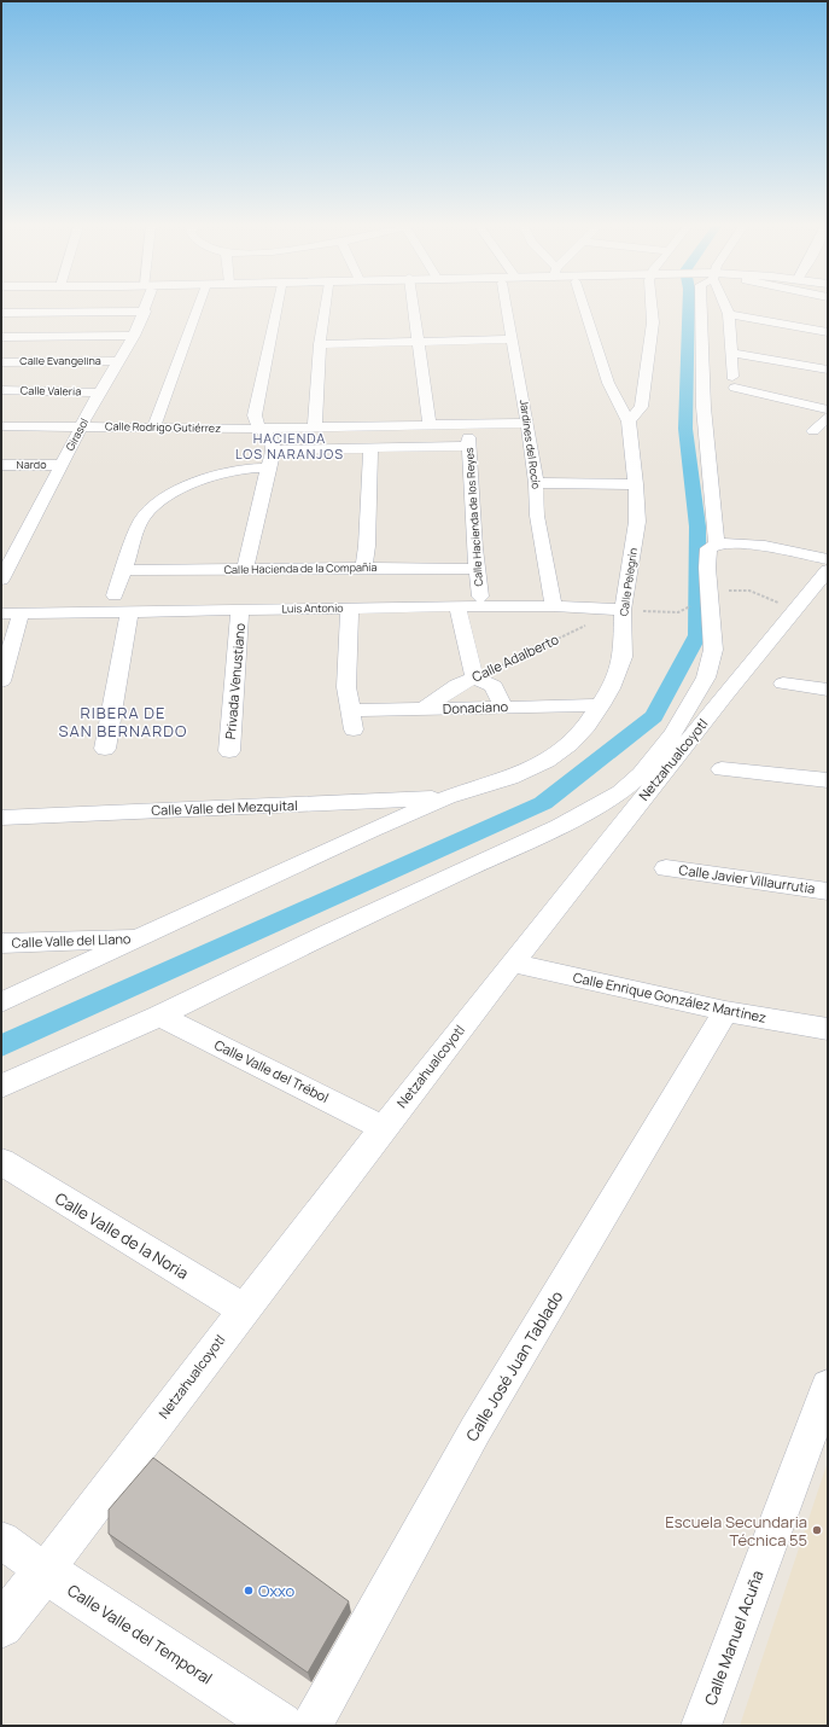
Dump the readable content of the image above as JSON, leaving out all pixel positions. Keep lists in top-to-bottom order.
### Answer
{
  "streets": {
    "street": [
      "Calle Evangelina",
      "Calle Valeria",
      "Calle Rodrigo Gutiérrez",
      "Girasol",
      "Jardines del Rocío",
      "Nardo",
      "Calle Hacienda de los Reyes",
      "Calle Hacienda de la Compañía",
      "Calle Pelegrín",
      "Luis Antonio",
      "Calle Adalberto",
      "Privada Venustiano",
      "Donaciano",
      "Netzahualcoyotl",
      "Calle Valle del Mezquital",
      "Calle Javier Villaurrutia",
      "Calle Valle del Llano",
      "Calle Enrique González Martínez",
      "Calle Valle del Trébol",
      "Calle Valle de la Noria",
      "Calle José Juan Tablado",
      "Calle Valle del Temporal",
      "Calle Manuel Acuña"
    ]
  },
  "crossings": [
    ["Calle Evangelina", "Girasol"],
    ["Calle Valeria", "Girasol"],
    ["Calle Rodrigo Gutiérrez", "Girasol"],
    ["Calle Rodrigo Gutiérrez", "Jardines del Rocío"],
    ["Girasol", "Nardo"],
    ["Jardines del Rocío", "Luis Antonio"],
    ["Calle Hacienda de los Reyes", "Calle Hacienda de la Compañía"],
    ["Calle Pelegrín", "Luis Antonio"],
    ["Calle Pelegrín", "Calle Adalberto"],
    ["Calle Pelegrín", "Donaciano"],
    ["Calle Pelegrín", "Calle Valle del Mezquital"],
    ["Luis Antonio", "Calle Adalberto"],
    ["Luis Antonio", "Privada Venustiano"],
    ["Luis Antonio", "Donaciano"],
    ["Calle Adalberto", "Donaciano"],
    ["Netzahualcoyotl", "Calle Enrique González Martínez"],
    ["Netzahualcoyotl", "Calle Valle del Trébol"],
    ["Netzahualcoyotl", "Calle Valle de la Noria"],
    ["Netzahualcoyotl", "Calle Valle del Temporal"],
    ["Calle Enrique González Martínez", "Calle José Juan Tablado"]
  ],
  "districts": ["HACIENDA LOS NARANJOS", "RIBERA DE SAN BERNARDO"],
  "places": ["Escuela Secundaria Técnica 55", "Oxxo"]
}
